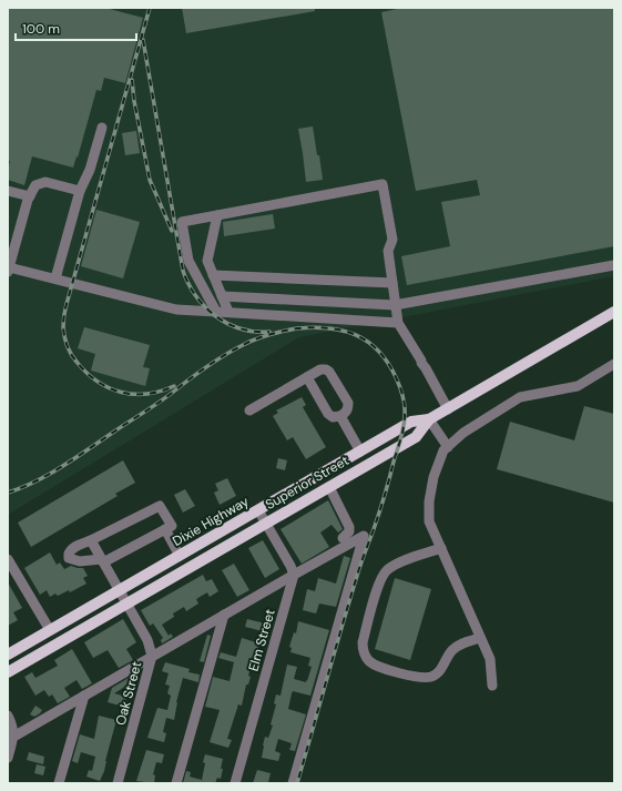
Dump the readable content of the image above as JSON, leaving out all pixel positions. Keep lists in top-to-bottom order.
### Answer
{
  "streets": {
    "main road": ["Superior Street", "Dixie Highway"],
    "street": ["Elm Street", "Oak Street"]
  },
  "crossings": [
    ["Superior Street", "Dixie Highway"],
    ["Superior Street", "Oak Street"],
    ["Dixie Highway", "Oak Street"]
  ],
  "scale_bar": "100 m"
}
